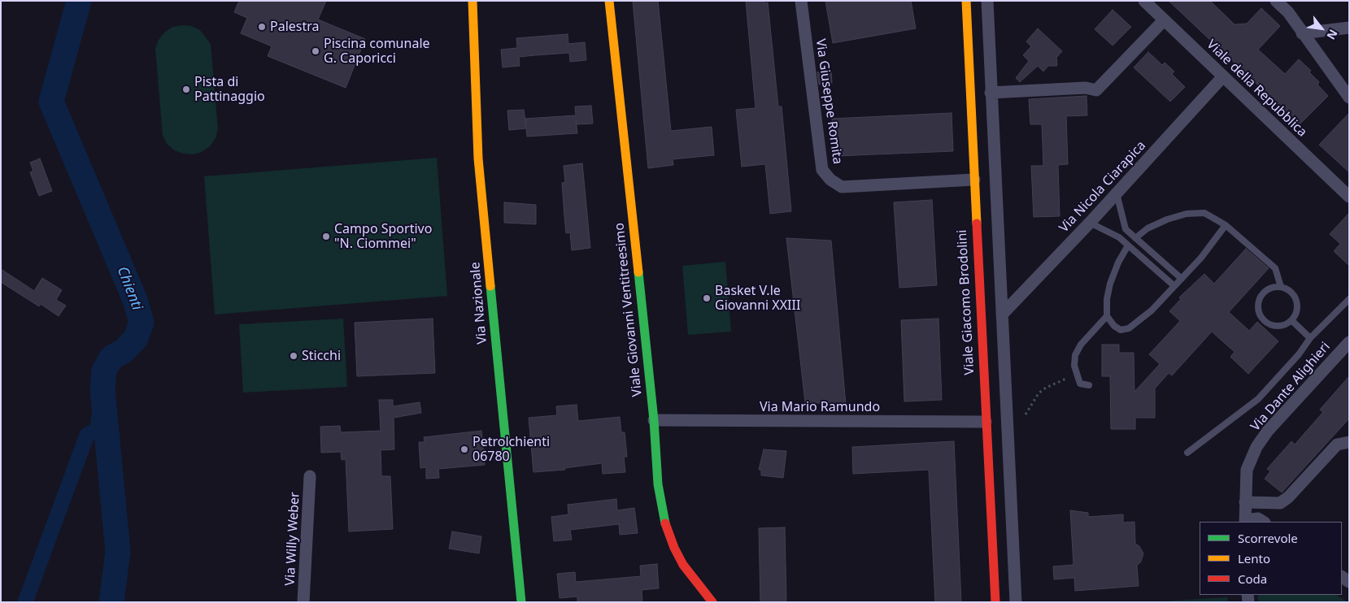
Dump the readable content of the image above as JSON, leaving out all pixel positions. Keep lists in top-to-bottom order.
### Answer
{
  "streets": {
    "street": [
      "Viale della Repubblica",
      "Via Giuseppe Romita",
      "Via Nicola Ciarapica",
      "Viale Giacomo Brodolini",
      "Via Nazionale",
      "Viale Giovanni Ventitreesimo",
      "Via Dante Alighieri",
      "Via Mario Ramundo",
      "Via Willy Weber"
    ]
  },
  "crossings": [
    ["Viale della Repubblica", "Via Nicola Ciarapica"],
    ["Via Giuseppe Romita", "Viale Giacomo Brodolini"],
    ["Viale Giacomo Brodolini", "Via Mario Ramundo"],
    ["Viale Giovanni Ventitreesimo", "Via Mario Ramundo"]
  ],
  "water": ["Chienti"],
  "places": [
    "Palestra",
    "Piscina comunale G. Caporicci",
    "Pista di Pattinaggio",
    "Campo Sportivo \"N. Ciommei\"",
    "Basket V.le Giovanni XXIII",
    "Sticchi",
    "Petrolchienti 06780"
  ],
  "legend": ["Scorrevole", "Lento", "Coda"],
  "north": "bottom right"
}
